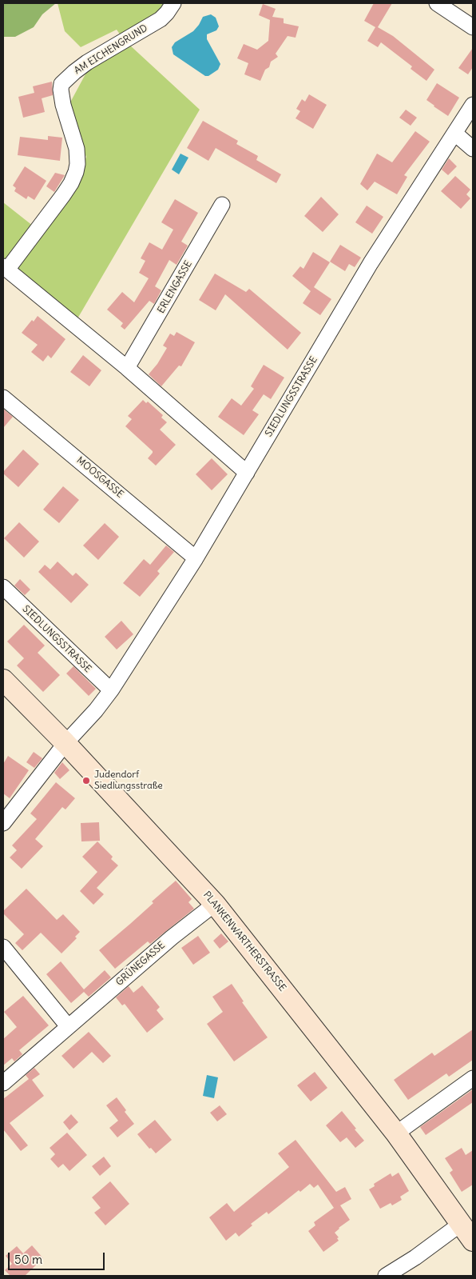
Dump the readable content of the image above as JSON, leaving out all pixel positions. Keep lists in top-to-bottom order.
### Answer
{
  "streets": {
    "main road": ["PLANKENWARTHERSTRASSE"],
    "street": [
      "AM EICHENGRUND",
      "ERLENGASSE",
      "SIEDLUNGSSTRASSE",
      "MOOSGASSE",
      "GRÜNEGASSE"
    ]
  },
  "crossings": [
    ["SIEDLUNGSSTRASSE", "MOOSGASSE"],
    ["SIEDLUNGSSTRASSE", "PLANKENWARTHERSTRASSE"],
    ["PLANKENWARTHERSTRASSE", "GRÜNEGASSE"]
  ],
  "places": ["Judendorf Siedlungsstraße"],
  "scale_bar": "50 m"
}
